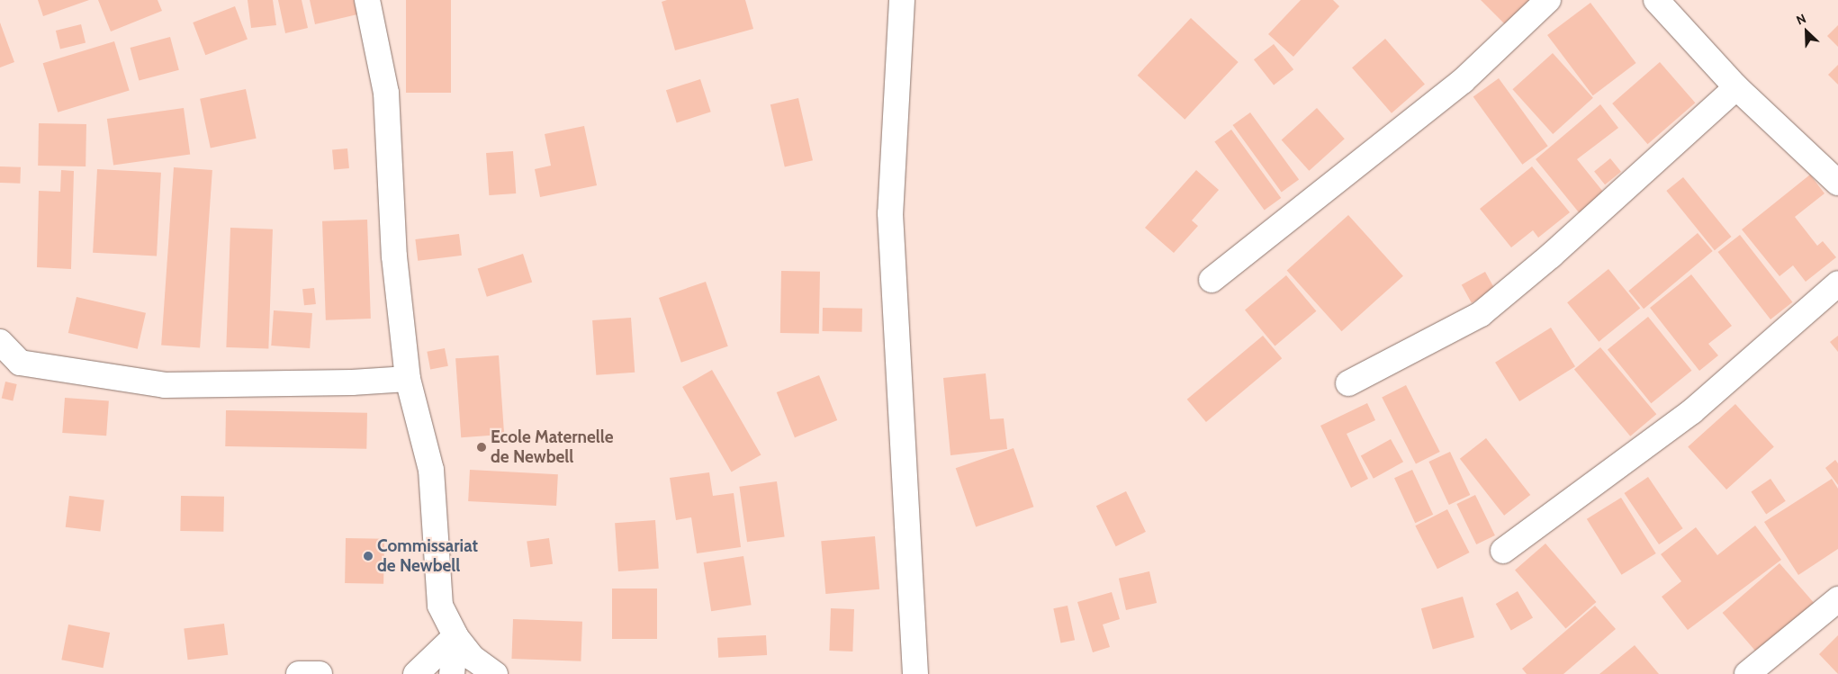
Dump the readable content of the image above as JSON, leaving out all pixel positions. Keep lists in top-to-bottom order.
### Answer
{
  "places": ["Ecole Maternelle de Newbell", "Commissariat de Newbell"],
  "north": "top left"
}
